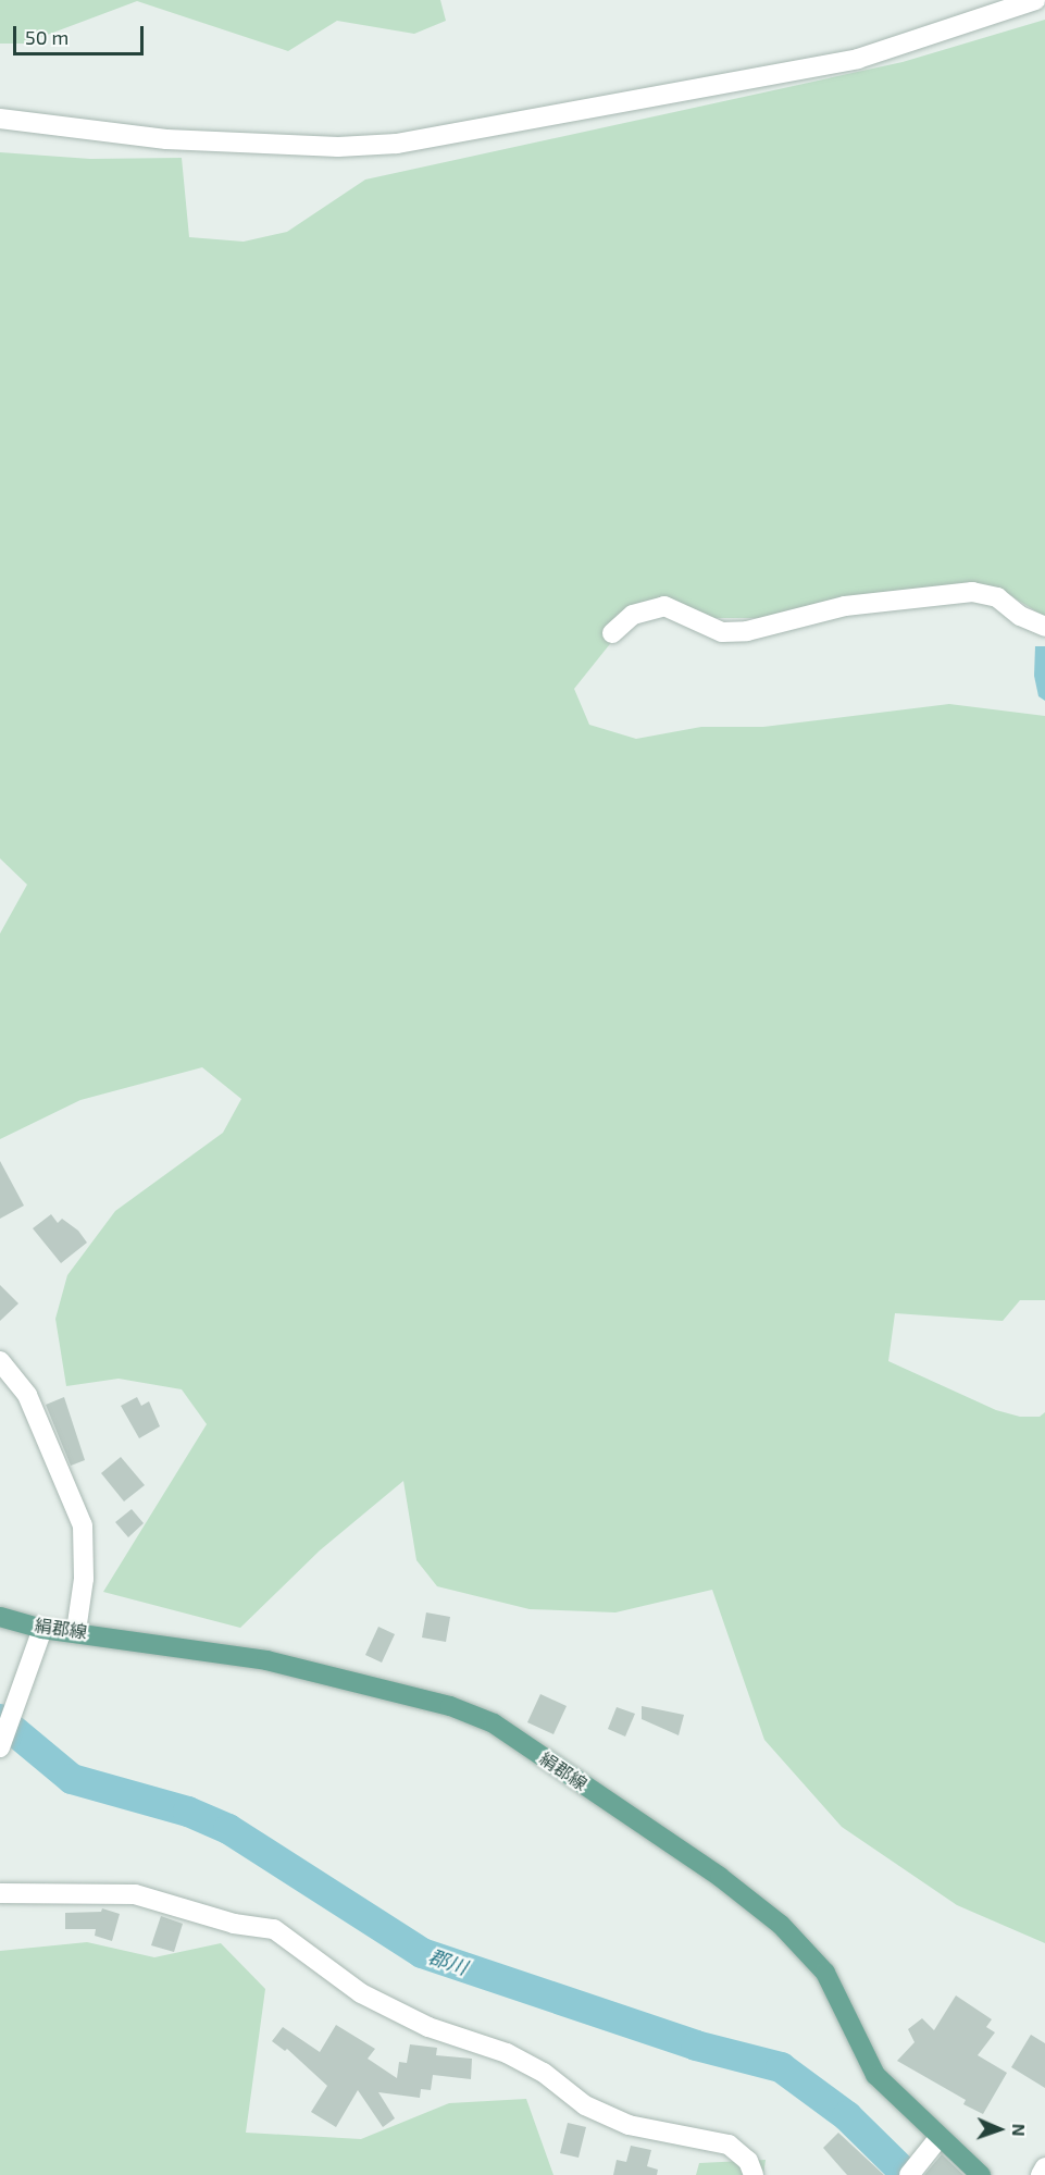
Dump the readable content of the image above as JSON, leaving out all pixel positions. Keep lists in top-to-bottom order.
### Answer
{
  "streets": {
    "main road": ["絹郡線"]
  },
  "water": ["郡川"],
  "scale_bar": "50 m",
  "north": "right"
}
